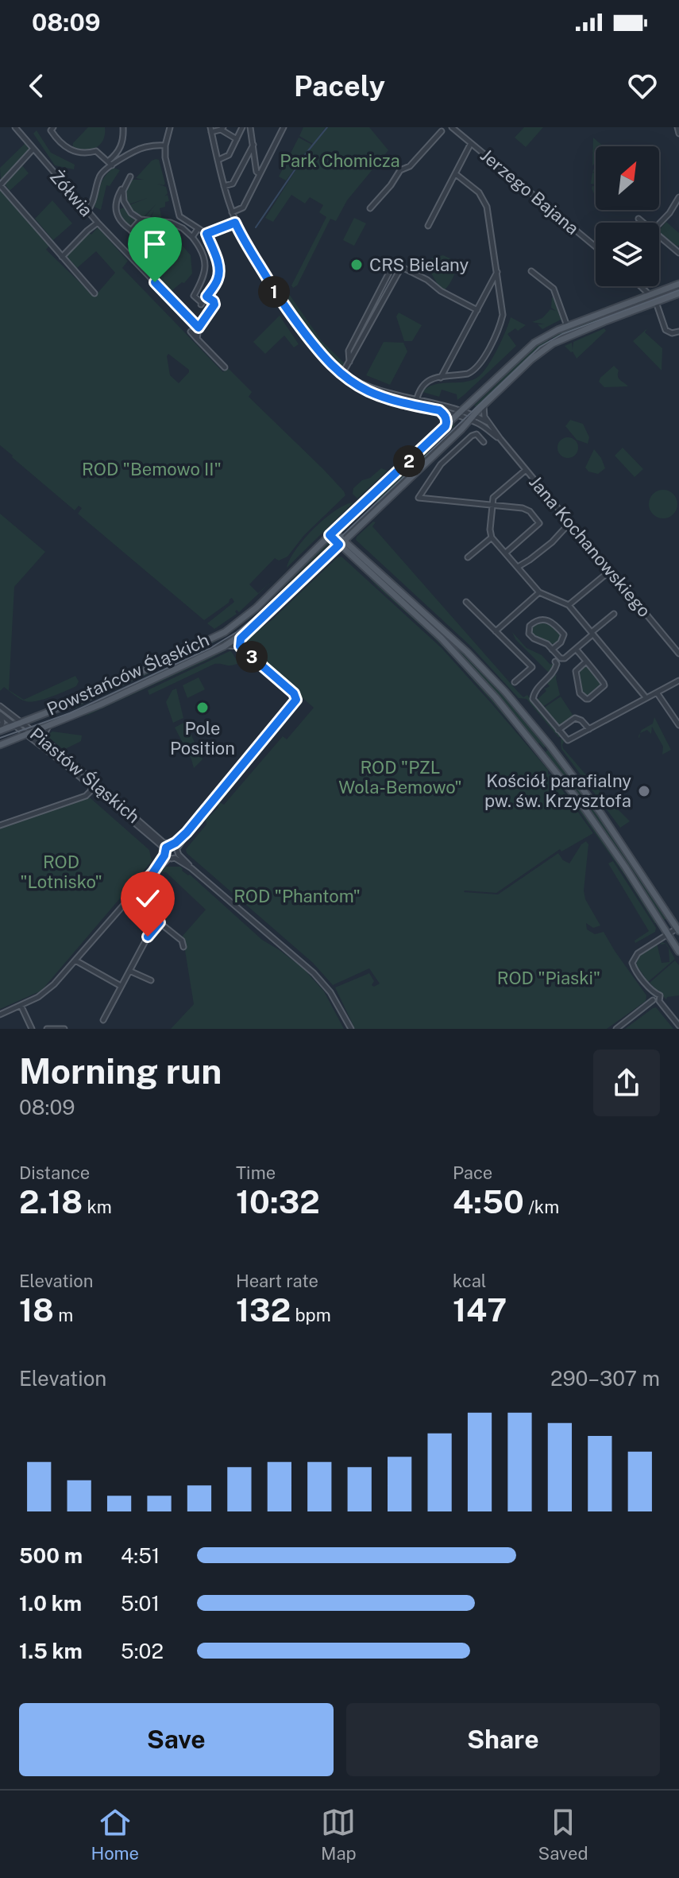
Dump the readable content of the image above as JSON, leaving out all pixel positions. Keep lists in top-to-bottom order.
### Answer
{
  "streets": {
    "main road": ["Powstańców Śląskich"],
    "street": [
      "Jerzego Bajana",
      "Żółwia",
      "Jana Kochanowskiego",
      "Piastów Śląskich"
    ]
  },
  "crossings": [
    ["Jana Kochanowskiego", "Powstańców Śląskich"],
    ["Powstańców Śląskich", "Piastów Śląskich"]
  ],
  "parks": [
    "Park Chomicza",
    "ROD \"Bemowo II\"",
    "ROD \"PZL Wola-Bemowo\"",
    "ROD \"Lotnisko\"",
    "ROD \"Phantom\"",
    "ROD \"Piaski\""
  ],
  "places": ["CRS Bielany", "Pole Position", "Kościół parafialny pw. św. Krzysztofa"],
  "north": "top right",
  "page": {
    "status": "08:09",
    "header": "Pacely",
    "pins": ["1", "2", "3"],
    "heading": ["Morning run", "08:09"],
    "stats": [
      ["Distance", "2.18 km"],
      ["Time", "10:32"],
      ["Pace", "4:50 /km"],
      ["Elevation", "18 m"],
      ["Heart rate", "132 bpm"],
      ["kcal", "147"]
    ],
    "chart": ["Elevation", "290–307 m"],
    "list": [
      {
        "name": "500 m",
        "note": "4:51"
      },
      {
        "name": "1.0 km",
        "note": "5:01"
      },
      {
        "name": "1.5 km",
        "note": "5:02"
      }
    ],
    "buttons": ["Save", "Share"],
    "tabs": ["Home", "Map", "Saved"]
  }
}
